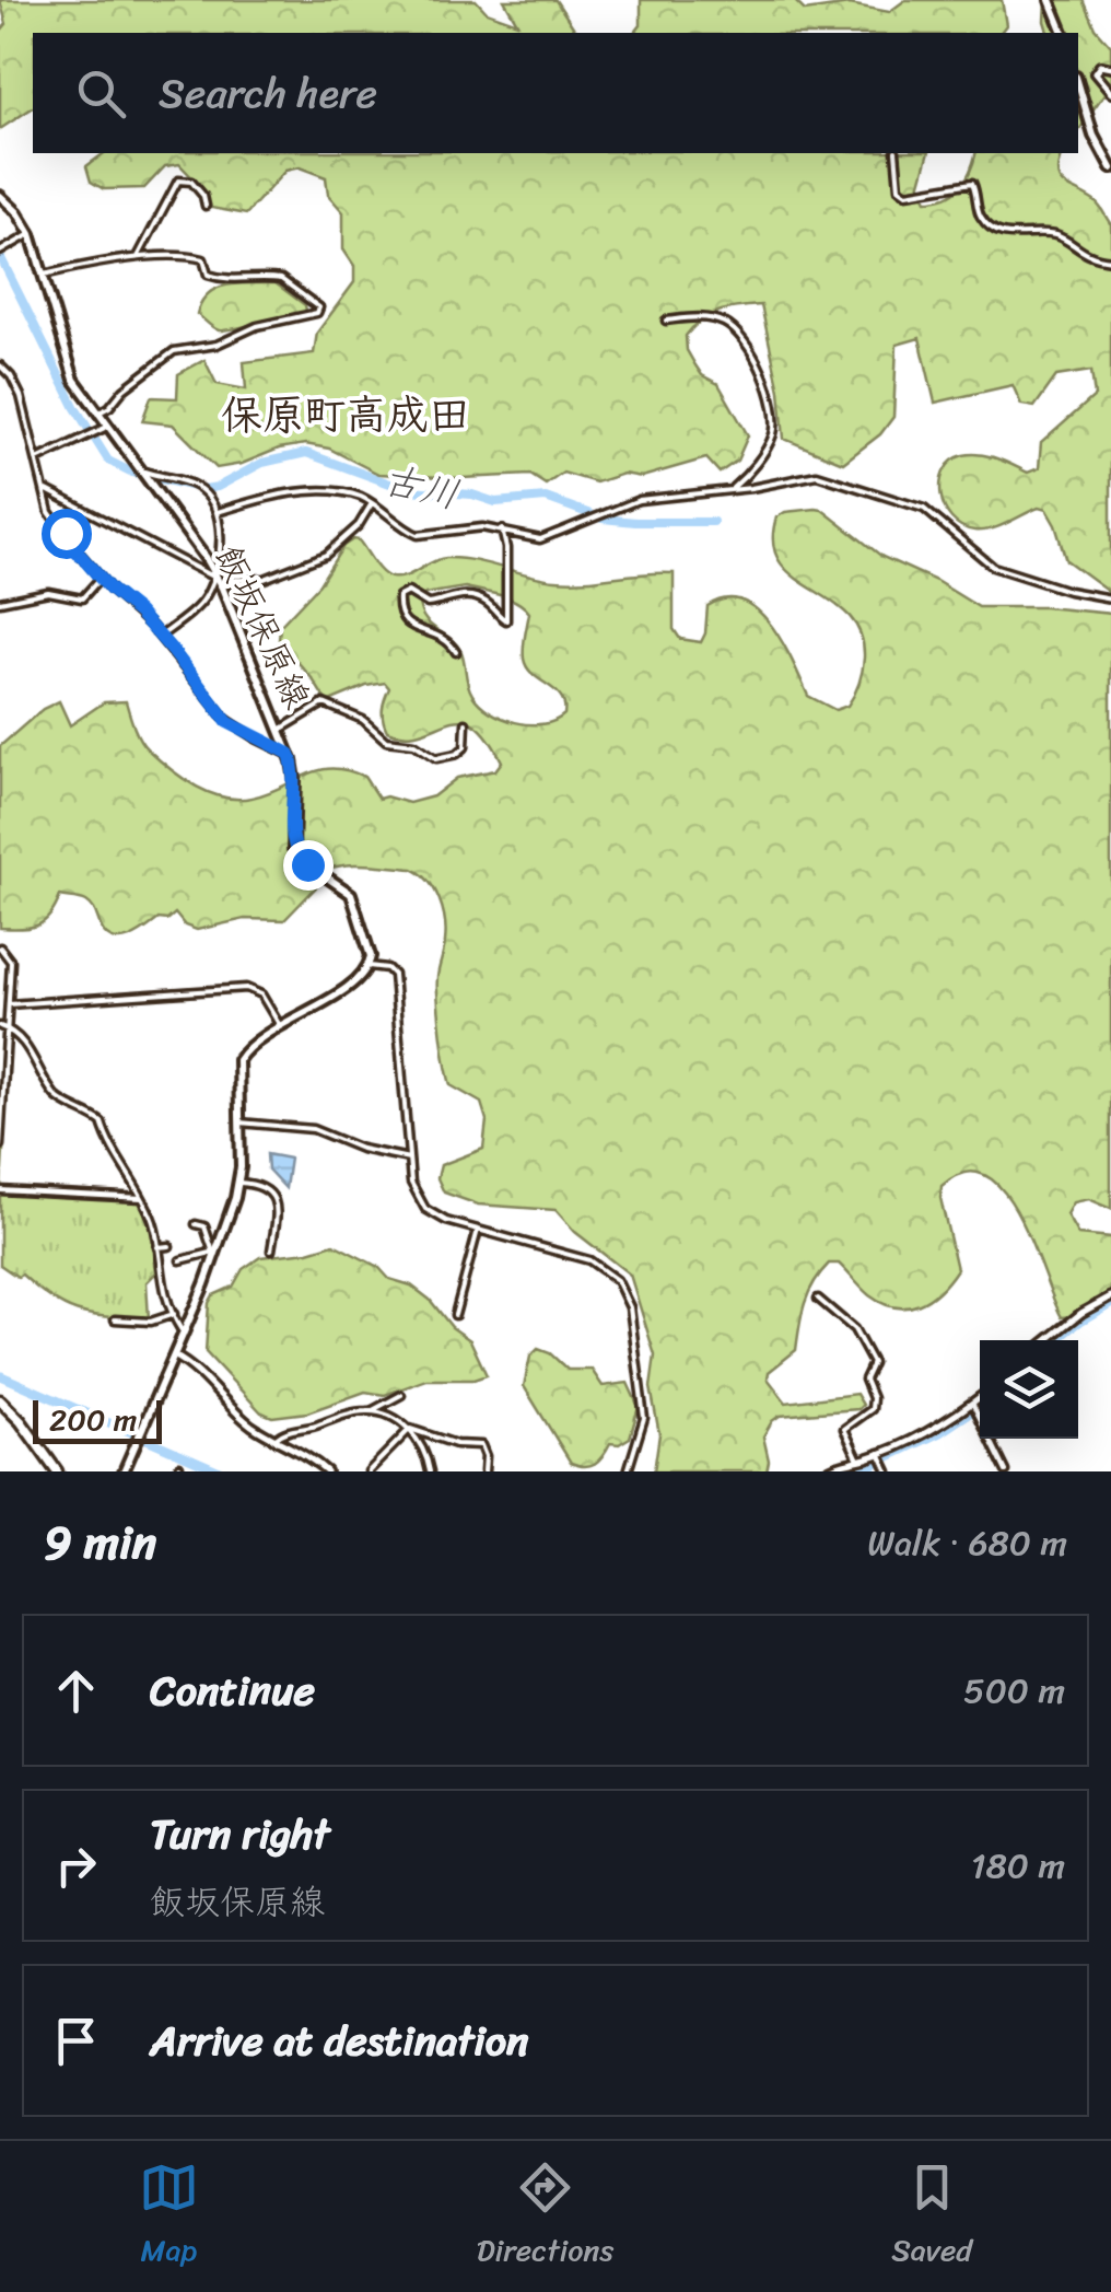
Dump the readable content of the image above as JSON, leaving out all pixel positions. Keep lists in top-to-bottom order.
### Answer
{
  "streets": {
    "main road": ["飯坂保原線"]
  },
  "districts": ["保原町高成田"],
  "water": ["古川"],
  "scale_bar": "200 m",
  "page": {
    "search": "Search here",
    "scale": "200 m",
    "heading": ["9 min", "Walk · 680 m"],
    "list": [
      ["Continue", "500 m"],
      ["Turn right", "飯坂保原線", "180 m"],
      "Arrive at destination"
    ],
    "nav": ["Map", "Directions", "Saved"]
  }
}
